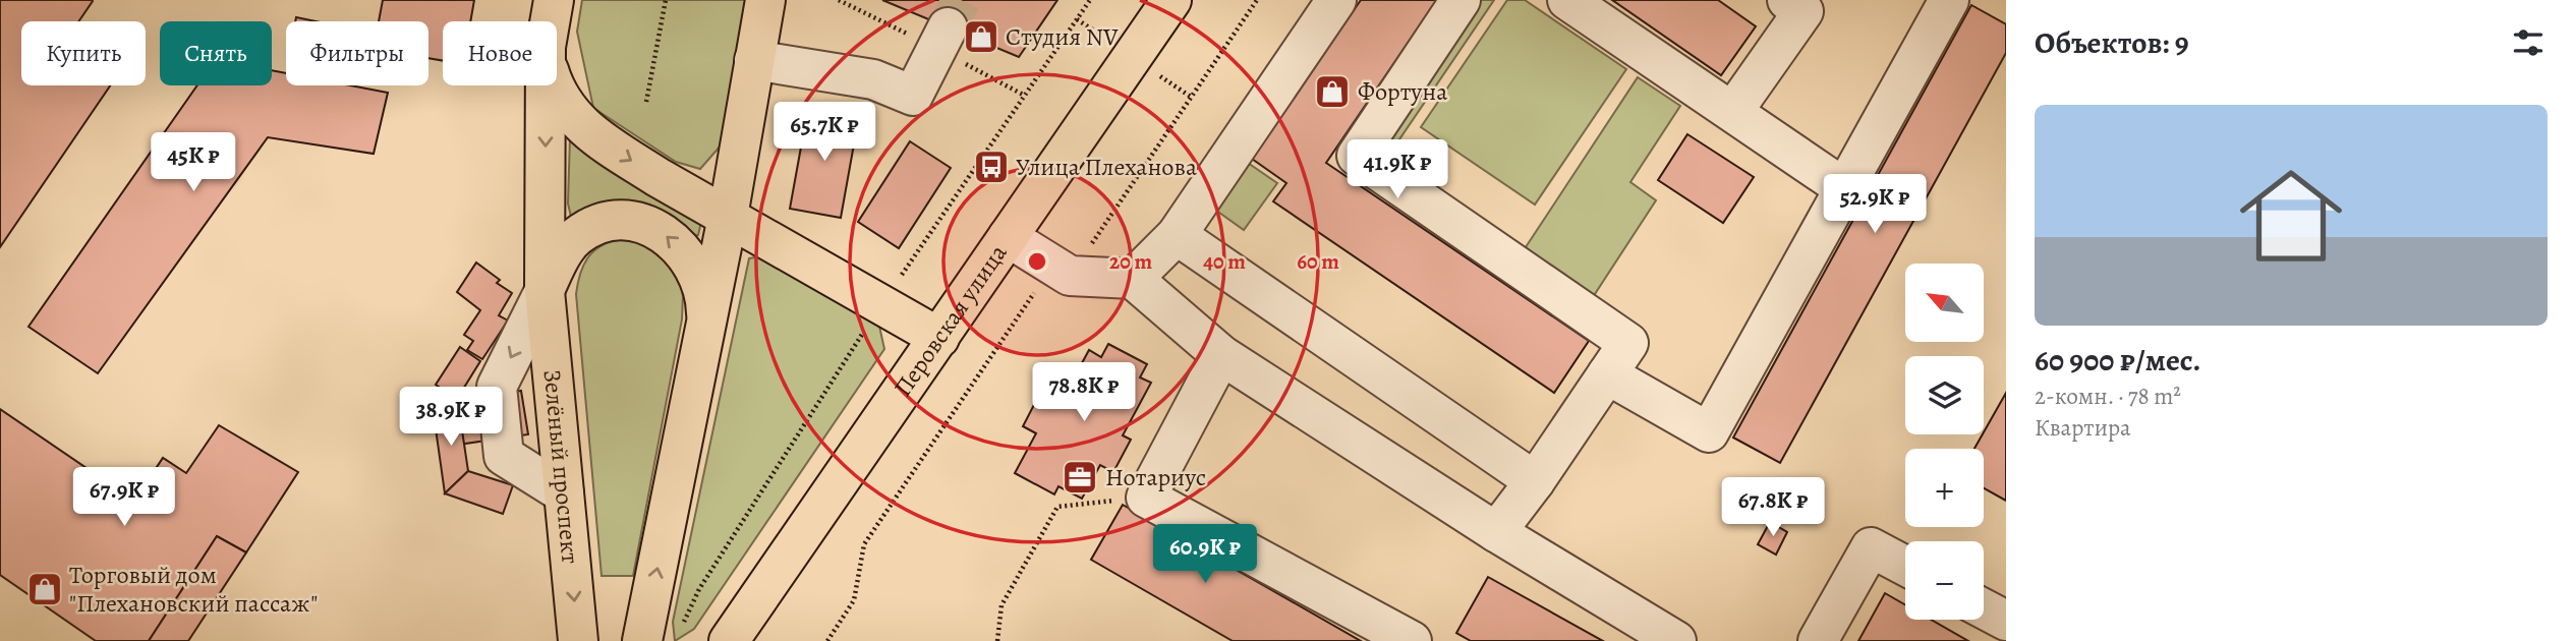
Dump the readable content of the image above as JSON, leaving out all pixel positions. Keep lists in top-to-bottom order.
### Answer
{
  "streets": {
    "main road": ["Перовская улица", "Зелёный проспект"]
  },
  "places": {
    "shop": ["Студия NV", "Фортуна", "Торговый дом \"Плехановский пассаж\""],
    "bus stop": ["Улица Плеханова"],
    "office": ["Нотариус"]
  },
  "north": "top left",
  "page": {
    "heading": "Объектов: 9",
    "chip": [
      "Купить",
      "Снять",
      "Фильтры",
      "Новое"
    ],
    "list": [
      {
        "name": "60 900 ₽/мес.",
        "note": "2-комн. · 78 m² · Квартира"
      }
    ],
    "price": [
      "65.7K ₽",
      "45K ₽",
      "41.9K ₽",
      "52.9K ₽",
      "78.8K ₽",
      "38.9K ₽",
      "67.9K ₽",
      "67.8K ₽",
      "60.9K ₽"
    ],
    "map_buttons": ["+", "−"]
  },
  "rings": ["20 m", "40 m", "60 m"]
}
